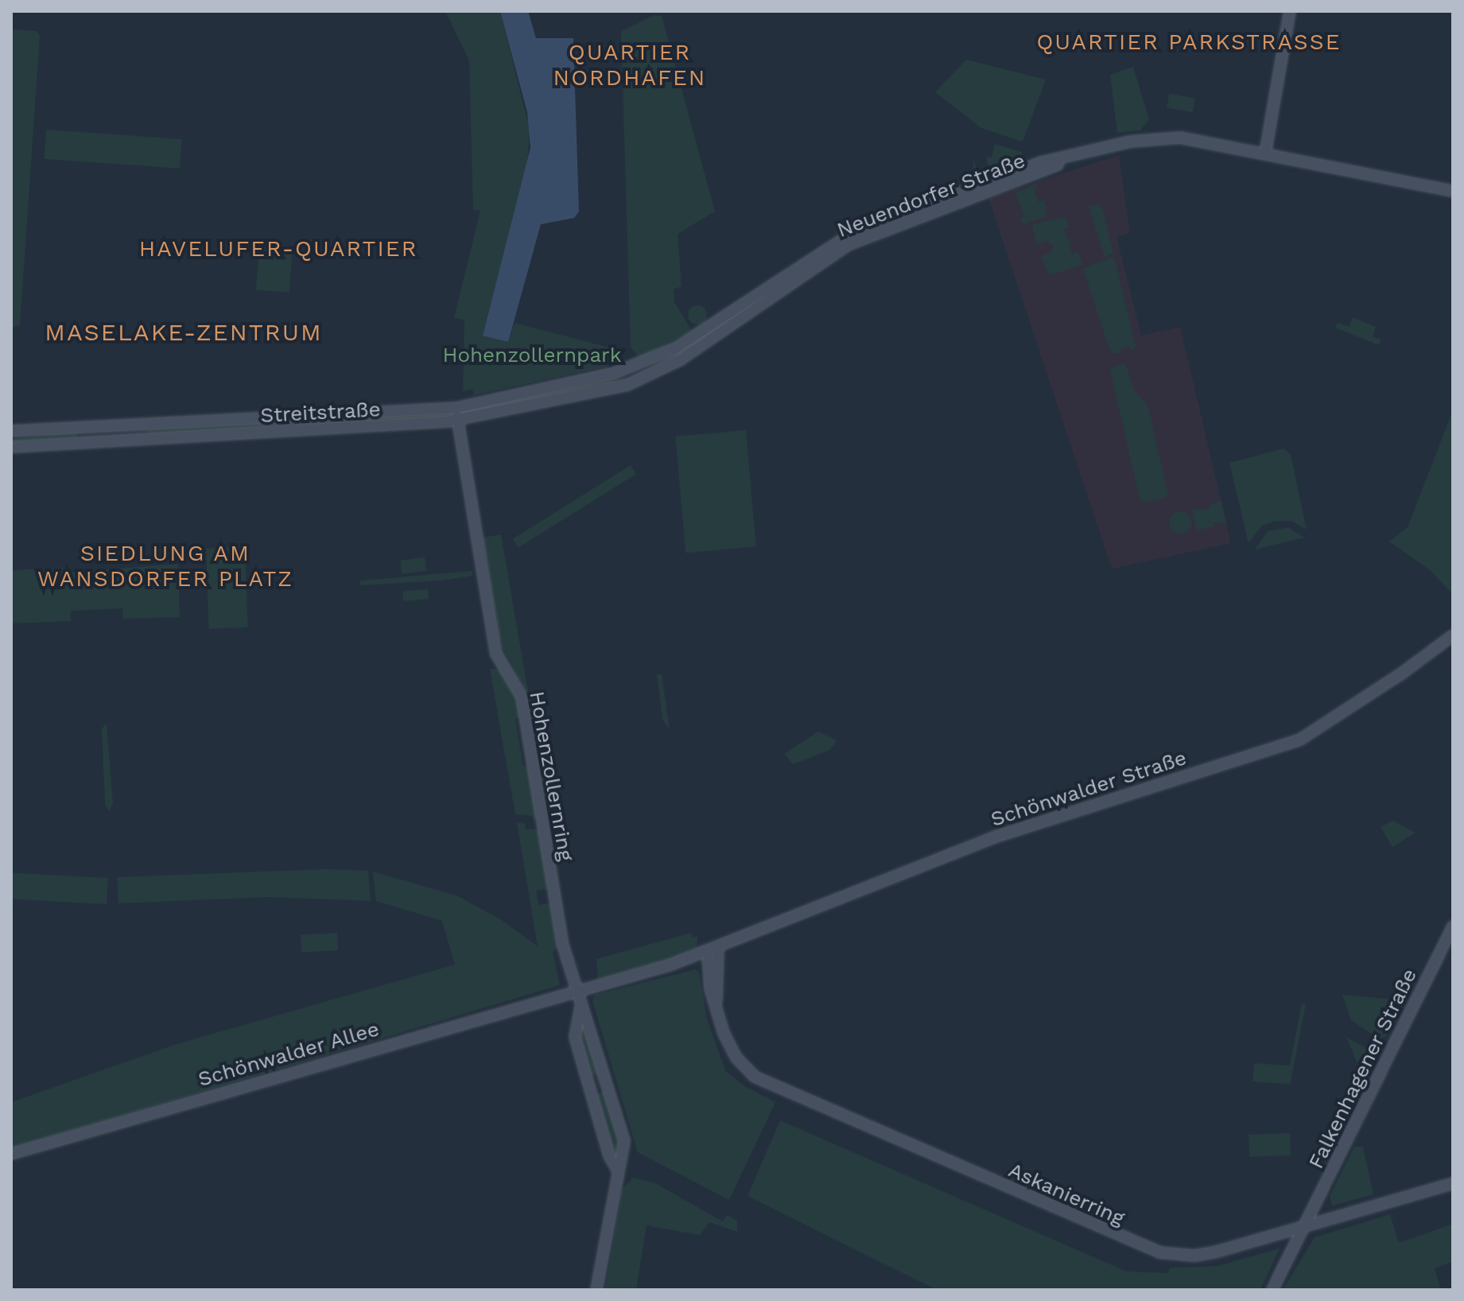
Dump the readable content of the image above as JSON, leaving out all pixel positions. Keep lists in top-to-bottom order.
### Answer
{
  "streets": {
    "main road": [
      "Neuendorfer Straße",
      "Streitstraße",
      "Hohenzollernring",
      "Schönwalder Straße",
      "Schönwalder Allee",
      "Falkenhagener Straße",
      "Askanierring"
    ]
  },
  "crossings": [
    ["Neuendorfer Straße", "Streitstraße"],
    ["Streitstraße", "Hohenzollernring"],
    ["Hohenzollernring", "Schönwalder Straße"],
    ["Hohenzollernring", "Schönwalder Allee"],
    ["Schönwalder Straße", "Schönwalder Allee"],
    ["Schönwalder Straße", "Askanierring"],
    ["Falkenhagener Straße", "Askanierring"]
  ],
  "districts": [
    "QUARTIER PARKSTRASSE",
    "QUARTIER NORDHAFEN",
    "HAVELUFER-QUARTIER",
    "MASELAKE-ZENTRUM",
    "SIEDLUNG AM WANSDORFER PLATZ"
  ],
  "parks": ["Hohenzollernpark"]
}
